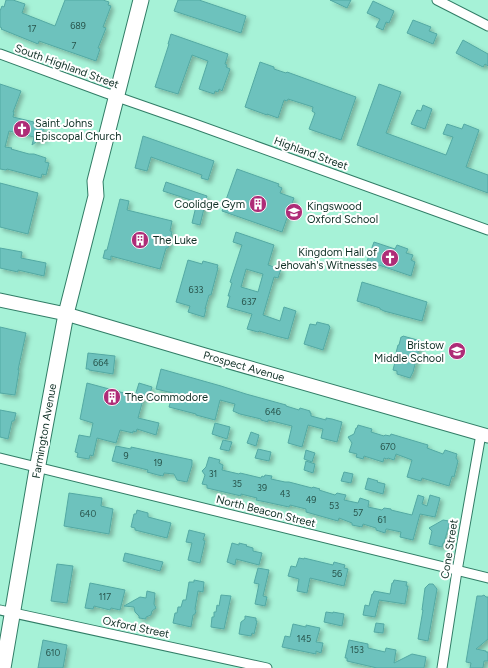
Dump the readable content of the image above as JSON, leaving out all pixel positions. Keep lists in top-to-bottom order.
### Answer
{
  "streets": {
    "main road": ["Prospect Avenue", "Farmington Avenue"],
    "street": [
      "South Highland Street",
      "Highland Street",
      "North Beacon Street",
      "Cone Street",
      "Oxford Street"
    ]
  },
  "crossings": [
    ["South Highland Street", "Highland Street"],
    ["South Highland Street", "Farmington Avenue"],
    ["Highland Street", "Farmington Avenue"],
    ["Prospect Avenue", "Farmington Avenue"],
    ["Prospect Avenue", "Cone Street"],
    ["Farmington Avenue", "North Beacon Street"],
    ["Farmington Avenue", "Oxford Street"],
    ["North Beacon Street", "Cone Street"]
  ],
  "places": {
    "church": ["Saint Johns Episcopal Church", "Kingdom Hall of Jehovah's Witnesses"],
    "building": ["Coolidge Gym", "The Luke", "The Commodore"],
    "school or university": ["Kingswood Oxford School", "Bristow Middle School"]
  },
  "house_numbers": [
    "689",
    "17",
    "7",
    "633",
    "637",
    "664",
    "646",
    "670",
    "9",
    "19",
    "31",
    "35",
    "39",
    "43",
    "49",
    "53",
    "57",
    "640",
    "61",
    "56",
    "117",
    "145",
    "153",
    "610"
  ]
}
